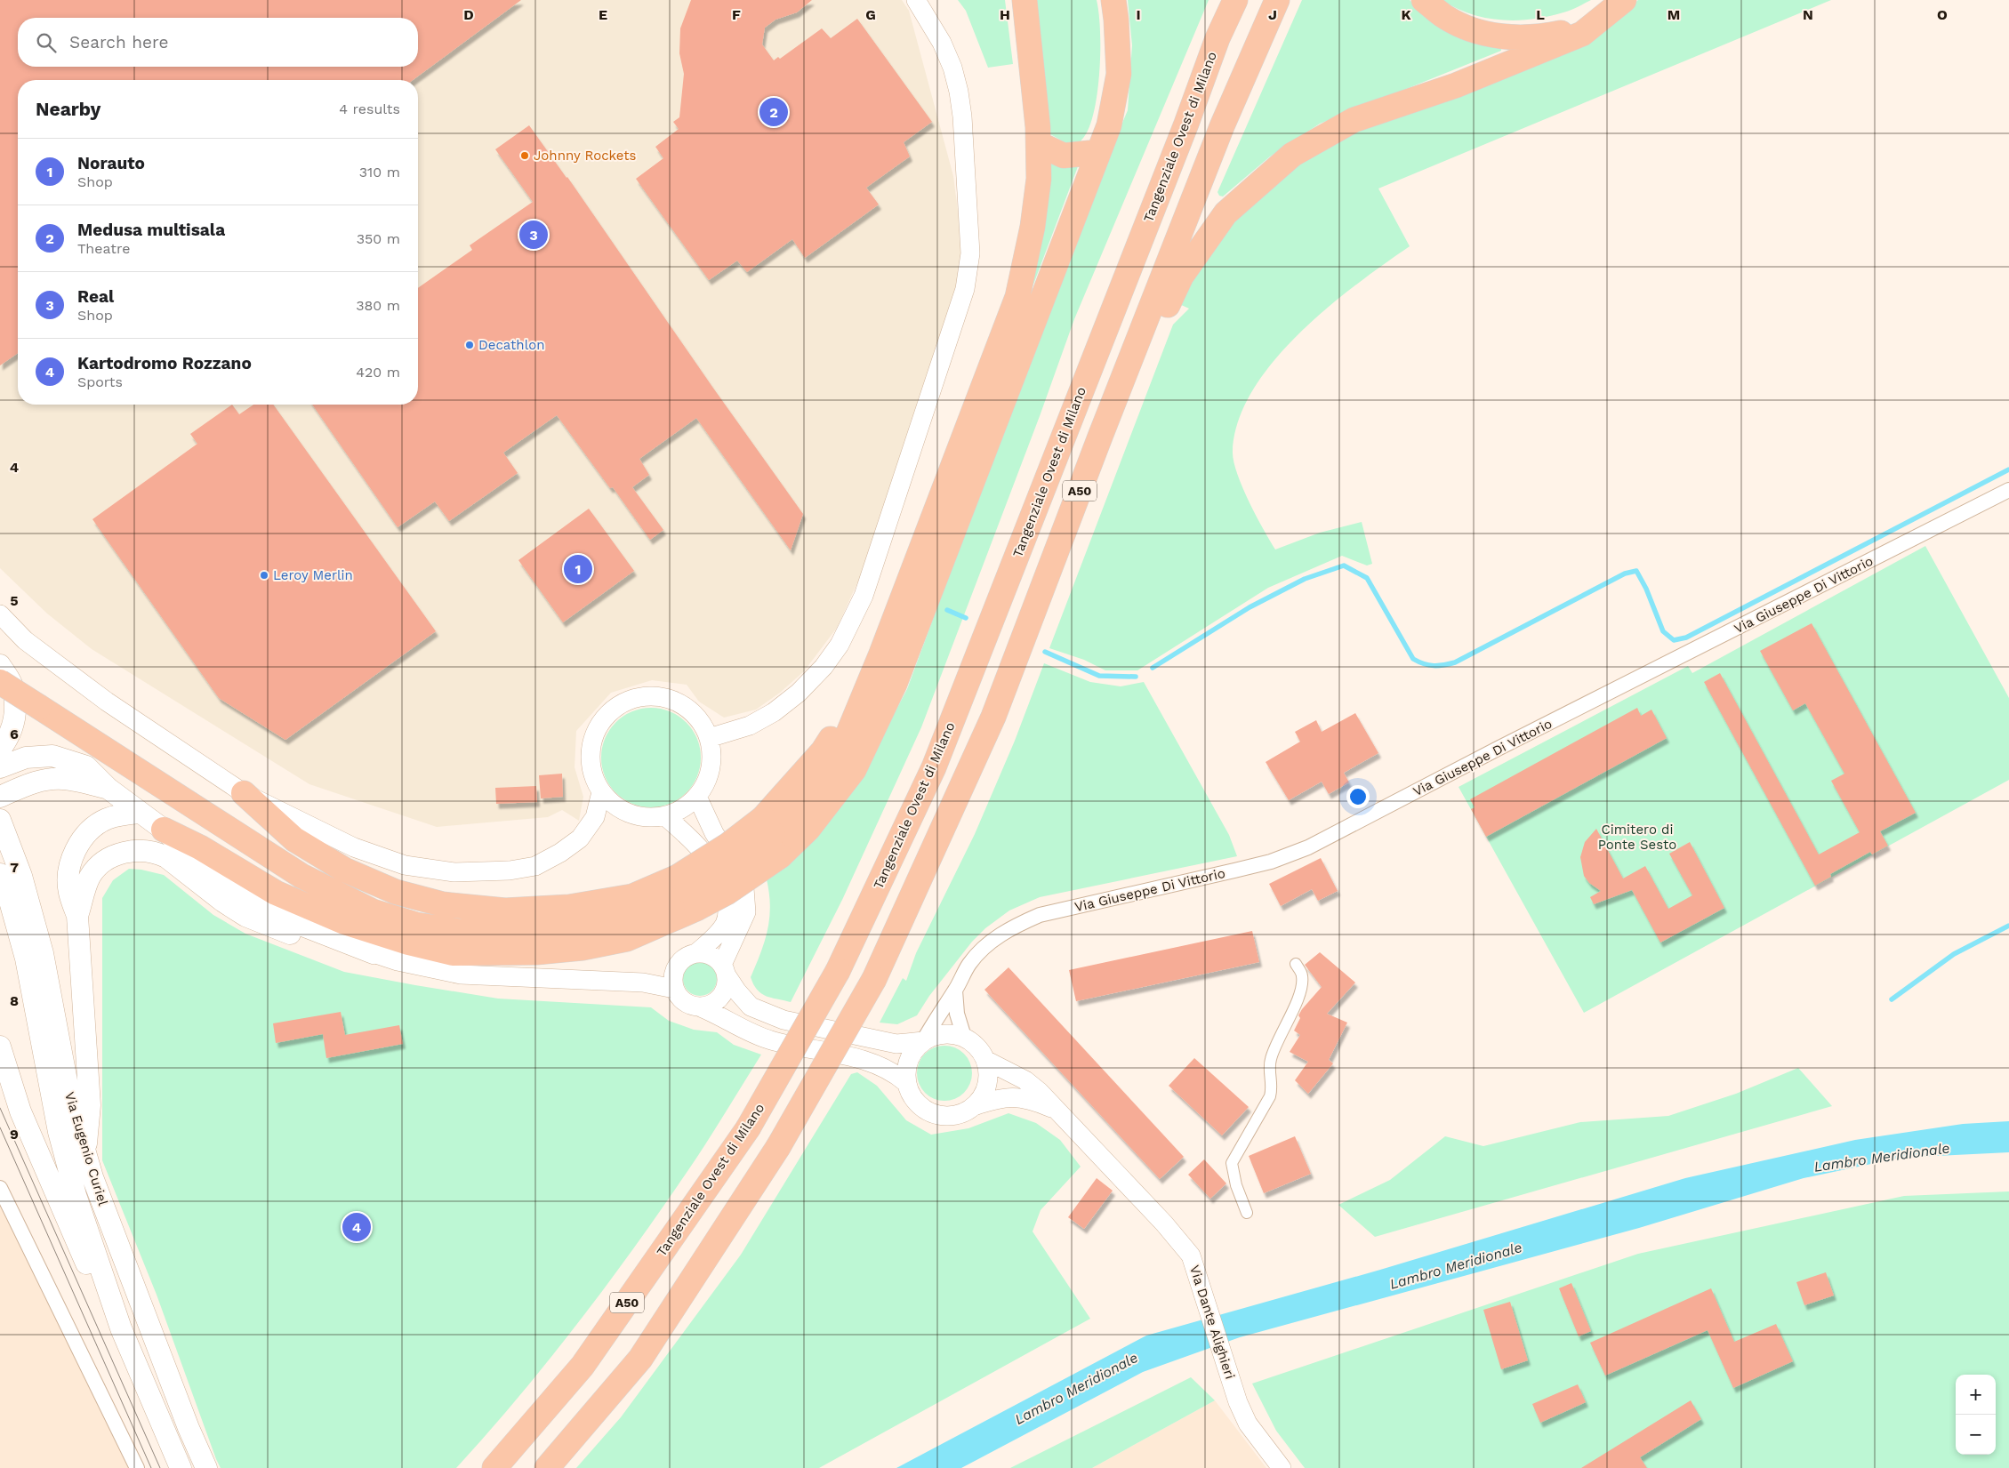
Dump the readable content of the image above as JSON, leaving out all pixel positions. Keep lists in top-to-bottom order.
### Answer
{
  "streets": {
    "highway": ["Tangenziale Ovest di Milano", "A50"],
    "main road": ["Via Eugenio Curiel"],
    "street": ["Via Giuseppe Di Vittorio", "Via Dante Alighieri"]
  },
  "crossings": [
    ["Via Giuseppe Di Vittorio", "Via Dante Alighieri"]
  ],
  "water": ["Lambro Meridionale"],
  "parks": ["Cimitero di Ponte Sesto"],
  "places": ["Johnny Rockets", "Decathlon", "Leroy Merlin"],
  "page": {
    "search": "Search here",
    "heading": ["Nearby", "4 results"],
    "pins": [
      "2",
      "3",
      "1",
      "4"
    ],
    "list": [
      {
        "mark": "1",
        "name": "Norauto",
        "note": "Shop",
        "value": "310 m"
      },
      {
        "mark": "2",
        "name": "Medusa multisala",
        "note": "Theatre",
        "value": "350 m"
      },
      {
        "mark": "3",
        "name": "Real",
        "note": "Shop",
        "value": "380 m"
      },
      {
        "mark": "4",
        "name": "Kartodromo Rozzano",
        "note": "Sports",
        "value": "420 m"
      }
    ],
    "map_buttons": ["+", "−"]
  },
  "grid": {
    "columns": [
      "D",
      "E",
      "F",
      "G",
      "H",
      "I",
      "J",
      "K",
      "L",
      "M",
      "N",
      "O"
    ],
    "rows": [
      "4",
      "5",
      "6",
      "7",
      "8",
      "9"
    ]
  }
}
